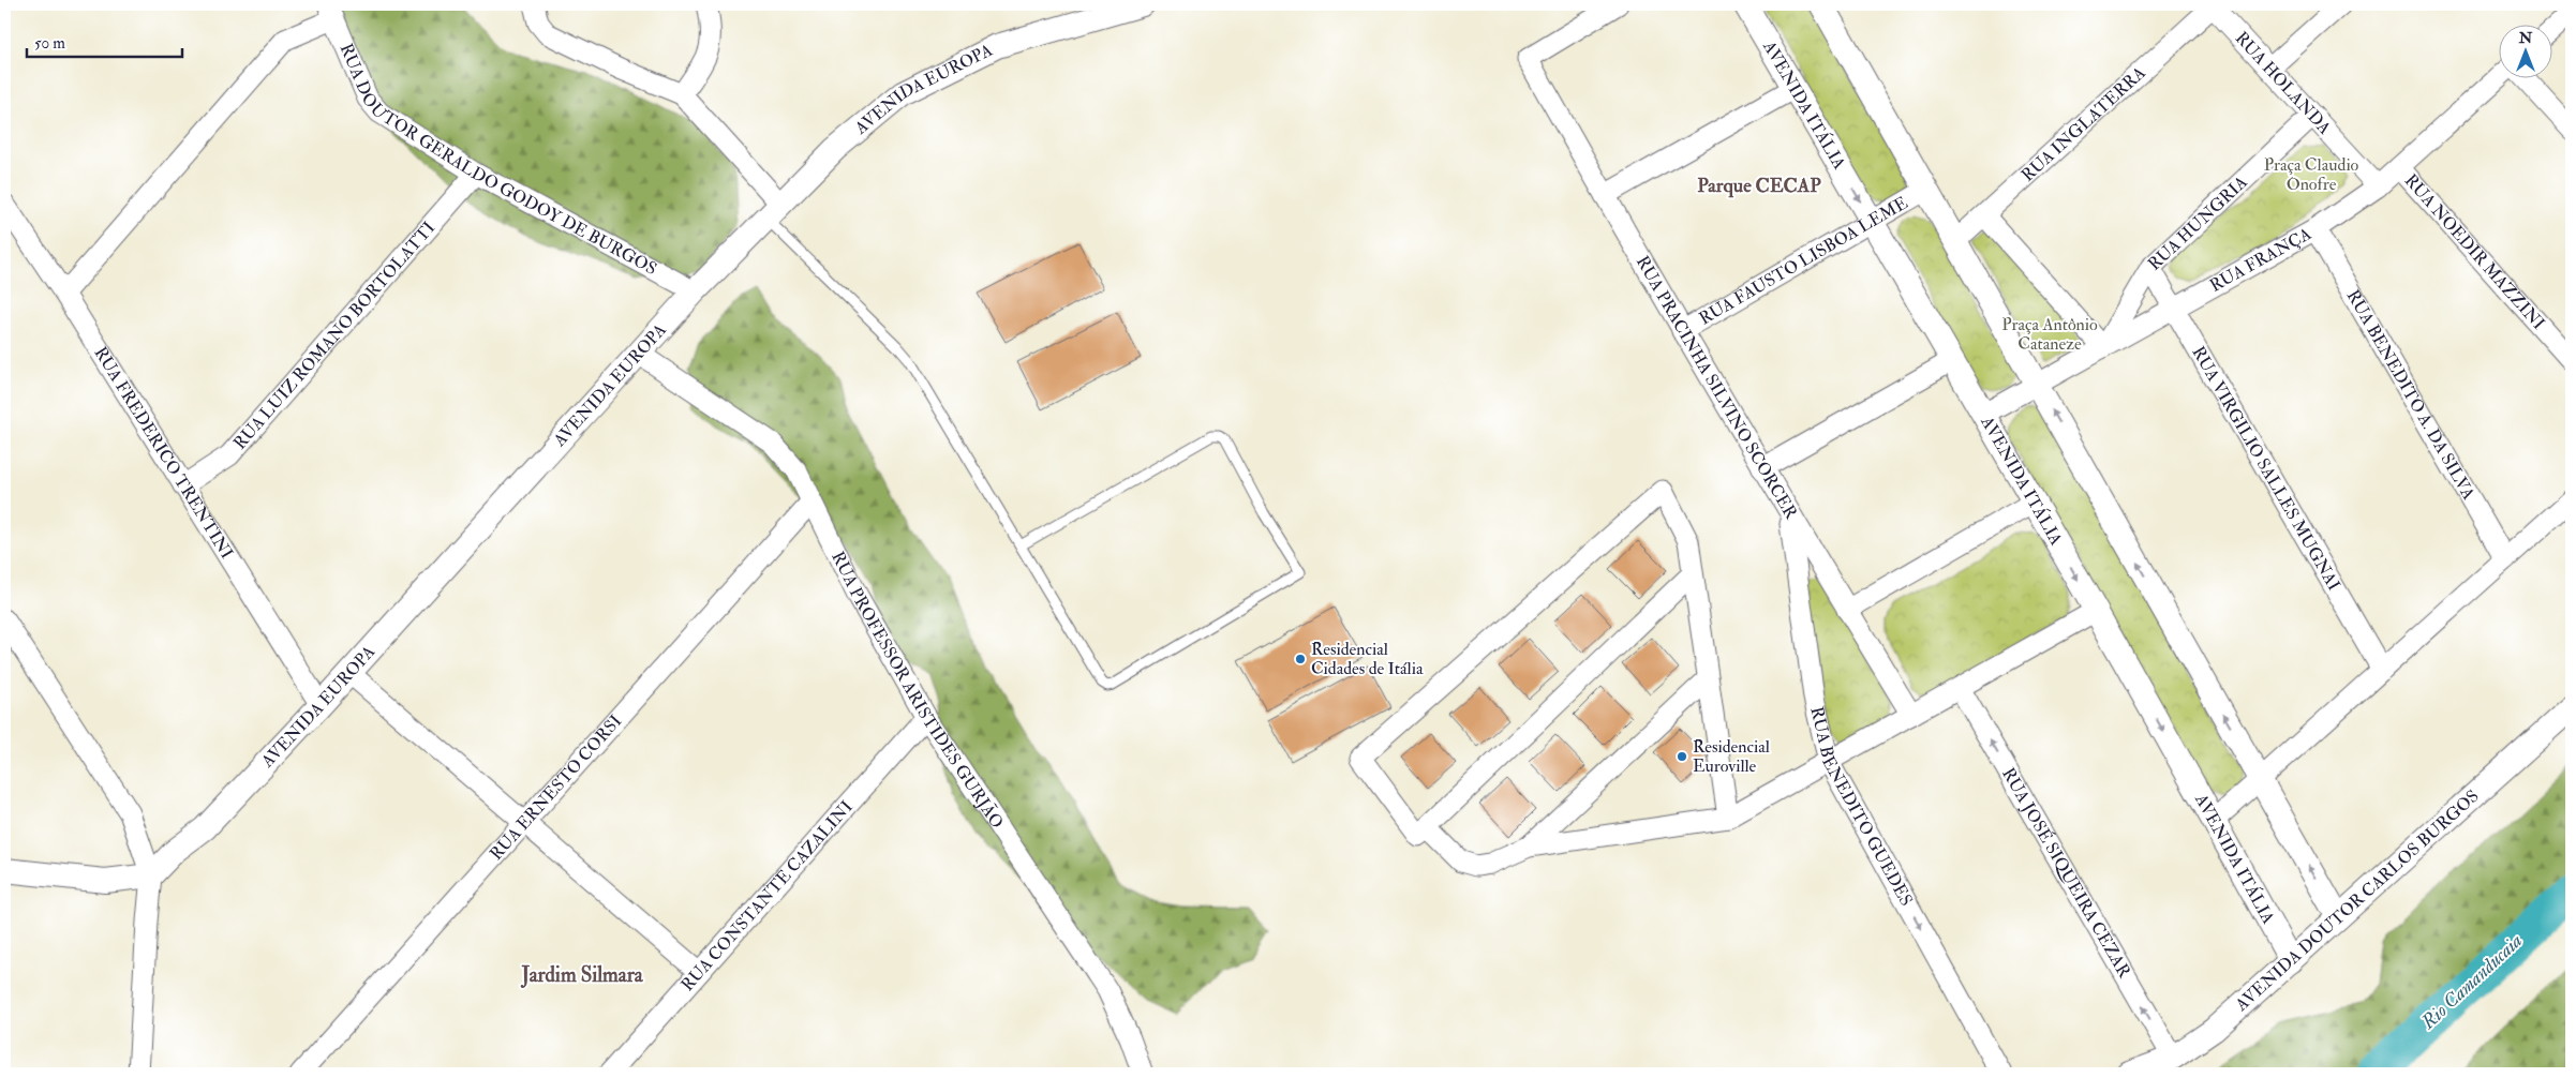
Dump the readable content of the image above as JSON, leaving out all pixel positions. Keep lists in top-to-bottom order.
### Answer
{
  "streets": {
    "street": [
      "RUA HOLANDA",
      "AVENIDA EUROPA",
      "AVENIDA ITÁLIA",
      "RUA INGLATERRA",
      "RUA DOUTOR GERALDO GODOY DE BURGOS",
      "RUA HUNGRIA",
      "RUA NOEDIR MAZZINI",
      "RUA FAUSTO LISBOA LEME",
      "RUA FRANÇA",
      "RUA LUIZ ROMANO BORTOLATTI",
      "RUA PRACINHA SILVINO SCORCER",
      "RUA BENEDITO A. DA SILVA",
      "RUA FREDERICO TRENTINI",
      "RUA VIRGILIO SALLES MUGNAI",
      "RUA PROFESSOR ARISTIDES GURJÃO",
      "RUA ERNESTO CORSI",
      "RUA BENEDITO GUEDES",
      "RUA JOSÉ SIQUEIRA CEZAR",
      "RUA CONSTANTE CAZALINI",
      "AVENIDA DOUTOR CARLOS BURGOS"
    ]
  },
  "crossings": [
    ["RUA HOLANDA", "RUA INGLATERRA"],
    ["RUA HOLANDA", "RUA HUNGRIA"],
    ["RUA HOLANDA", "RUA FRANÇA"],
    ["AVENIDA EUROPA", "RUA DOUTOR GERALDO GODOY DE BURGOS"],
    ["AVENIDA EUROPA", "RUA FREDERICO TRENTINI"],
    ["AVENIDA EUROPA", "RUA PROFESSOR ARISTIDES GURJÃO"],
    ["AVENIDA ITÁLIA", "RUA FAUSTO LISBOA LEME"],
    ["AVENIDA ITÁLIA", "RUA FRANÇA"],
    ["AVENIDA ITÁLIA", "AVENIDA DOUTOR CARLOS BURGOS"],
    ["RUA DOUTOR GERALDO GODOY DE BURGOS", "RUA LUIZ ROMANO BORTOLATTI"],
    ["RUA HUNGRIA", "RUA FRANÇA"],
    ["RUA HUNGRIA", "RUA VIRGILIO SALLES MUGNAI"],
    ["RUA NOEDIR MAZZINI", "RUA FRANÇA"],
    ["RUA FAUSTO LISBOA LEME", "RUA PRACINHA SILVINO SCORCER"],
    ["RUA FRANÇA", "RUA BENEDITO A. DA SILVA"],
    ["RUA FRANÇA", "RUA VIRGILIO SALLES MUGNAI"],
    ["RUA LUIZ ROMANO BORTOLATTI", "RUA FREDERICO TRENTINI"],
    ["RUA PRACINHA SILVINO SCORCER", "RUA BENEDITO GUEDES"],
    ["RUA PROFESSOR ARISTIDES GURJÃO", "RUA ERNESTO CORSI"],
    ["RUA PROFESSOR ARISTIDES GURJÃO", "RUA CONSTANTE CAZALINI"],
    ["RUA JOSÉ SIQUEIRA CEZAR", "AVENIDA DOUTOR CARLOS BURGOS"]
  ],
  "one_way": ["RUA BENEDITO GUEDES", "RUA JOSÉ SIQUEIRA CEZAR"],
  "districts": ["Parque CECAP", "Jardim Silmara"],
  "water": ["Rio Camanducaia"],
  "parks": ["Praça Claudio Onofre", "Praça Antônio Cataneze"],
  "places": ["Residencial Cidades de Itália", "Residencial Euroville"],
  "scale_bar": "50 m",
  "north": "top"
}
